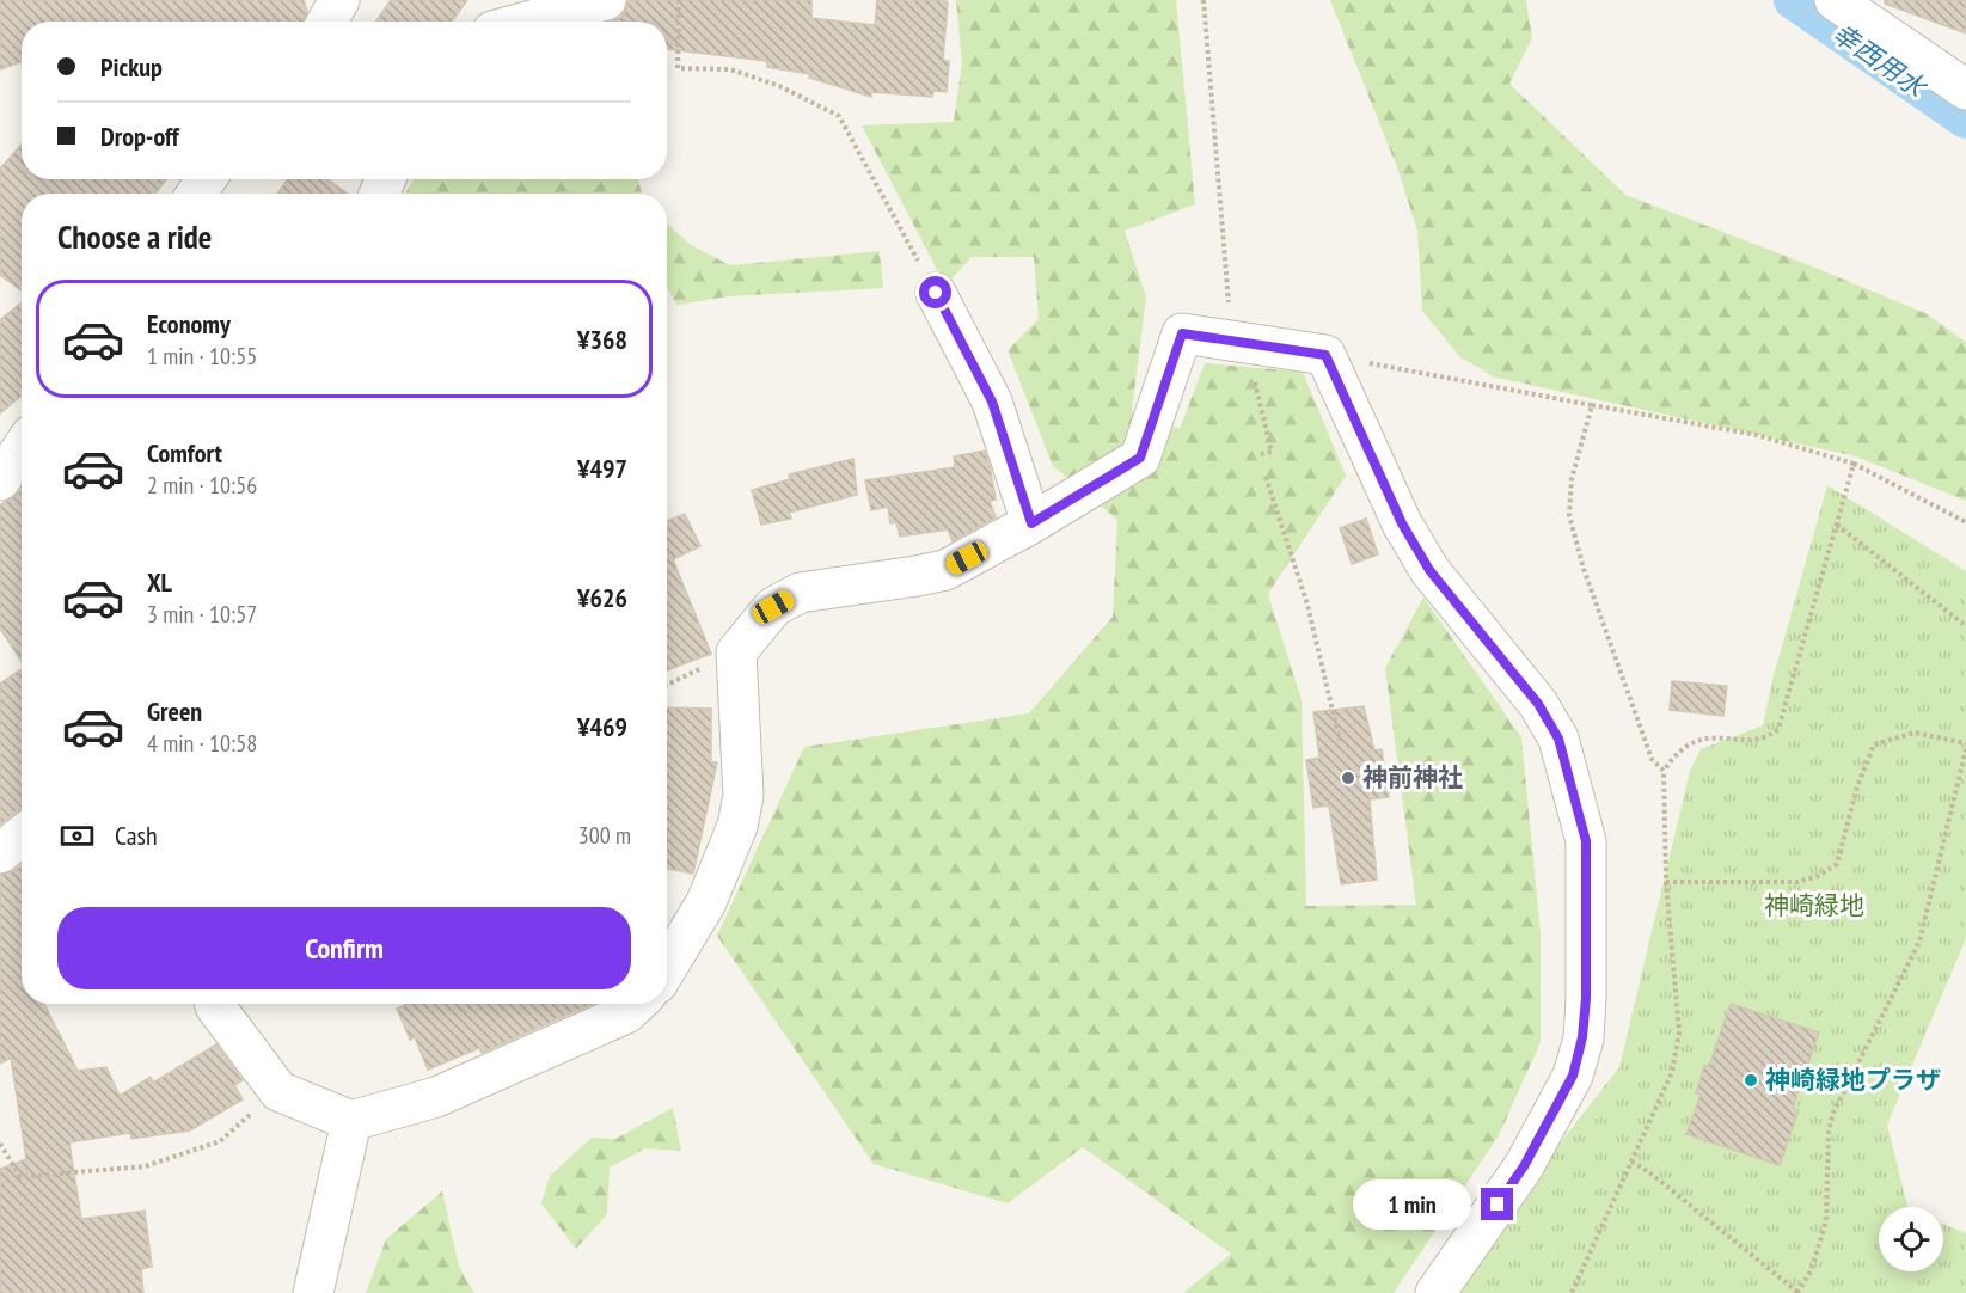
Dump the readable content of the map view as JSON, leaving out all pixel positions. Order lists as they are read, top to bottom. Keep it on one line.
{"water":["幸西用水"],"parks":["神崎緑地"],"places":["神前神社","神崎緑地プラザ"],"page":{"banner":["Pickup","Drop-off"],"heading":"Choose a ride","list":[{"name":"Economy","note":"1 min · 10:55","value":"¥368"},{"name":"Comfort","note":"2 min · 10:56","value":"¥497"},{"name":"XL","note":"3 min · 10:57","value":"¥626"},{"name":"Green","note":"4 min · 10:58","value":"¥469"}],"pay":["Cash","300 m"],"buttons":"Confirm","bubble":"1 min"}}
